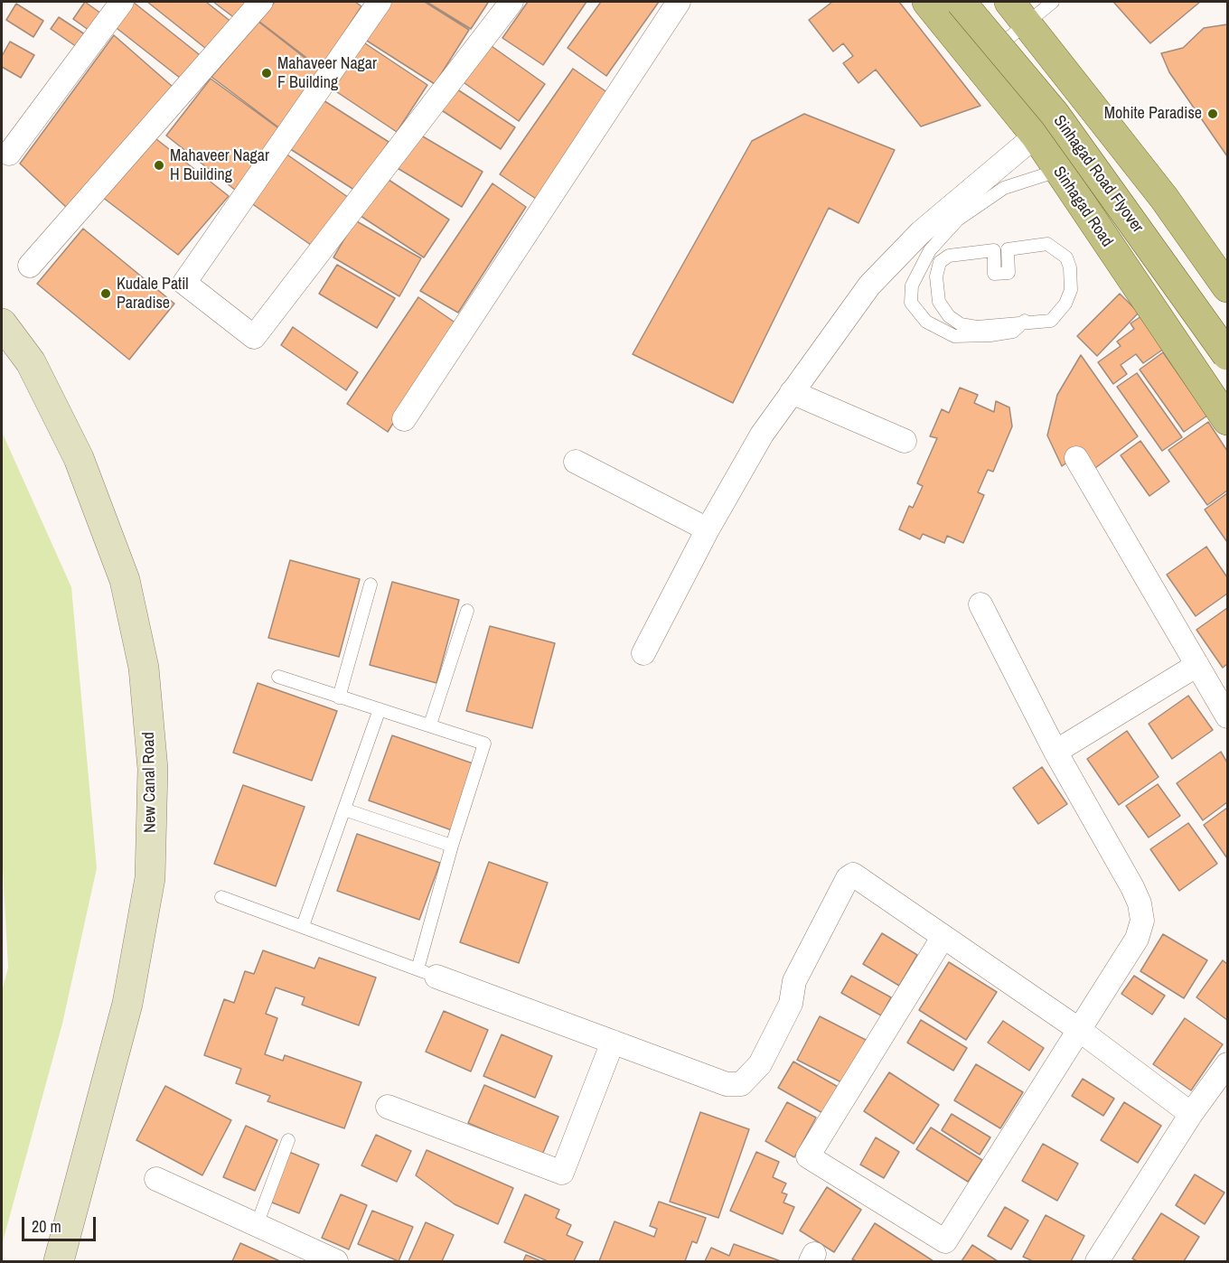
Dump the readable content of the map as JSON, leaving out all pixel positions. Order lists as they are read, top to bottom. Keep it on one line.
{"streets":{"main road":["Sinhagad Road Flyover","Sinhagad Road"],"street":["New Canal Road"]},"places":["Mahaveer Nagar F Building","Mohite Paradise","Mahaveer Nagar H Building","Kudale Patil Paradise"],"scale_bar":"20 m"}
